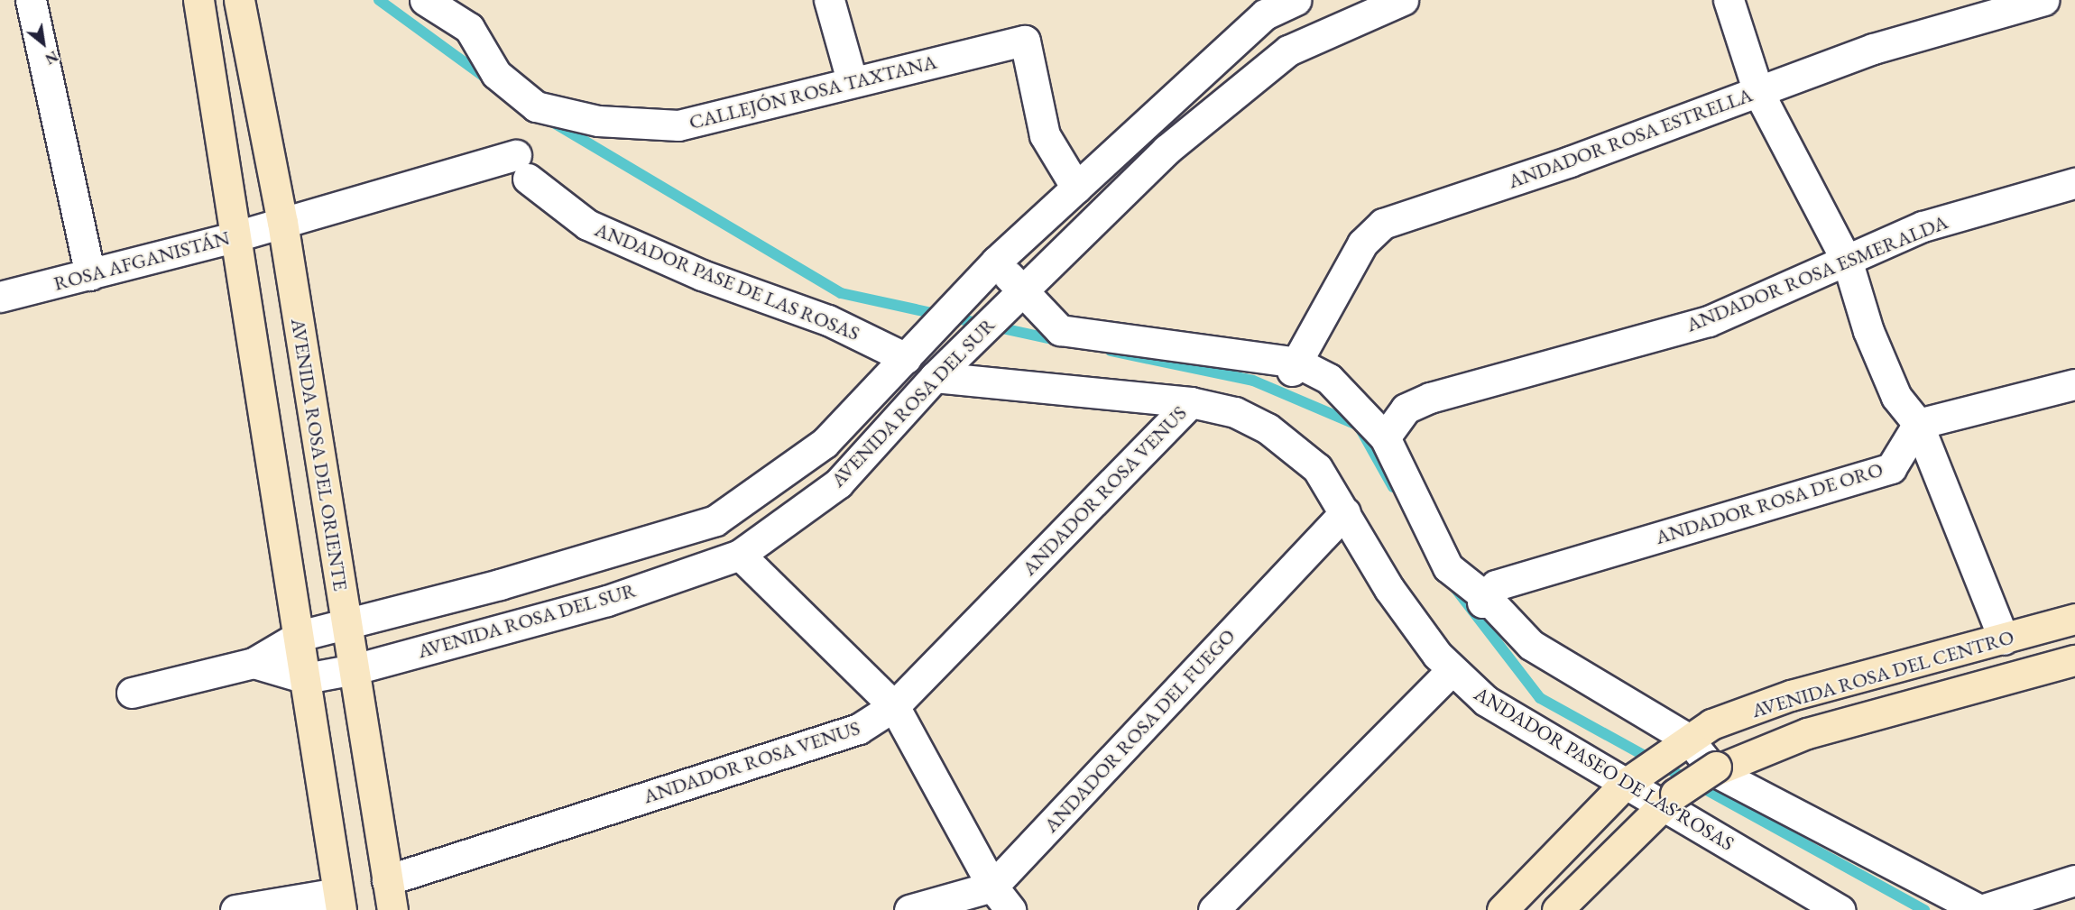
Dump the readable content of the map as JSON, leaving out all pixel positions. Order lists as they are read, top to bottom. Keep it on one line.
{"streets":{"street":["CALLEJÓN ROSA TAXTANA","ANDADOR ROSA ESTRELLA","ROSA AFGANISTÁN","ANDADOR ROSA ESMERALDA","ANDADOR PASE DE LAS ROSAS","AVENIDA ROSA DEL SUR","AVENIDA ROSA DEL ORIENTE","ANDADOR ROSA VENUS","ANDADOR ROSA DE ORO","AVENIDA ROSA DEL CENTRO","ANDADOR ROSA DEL FUEGO","ANDADOR PASEO DE LAS ROSAS"]},"crossings":[["CALLEJÓN ROSA TAXTANA","AVENIDA ROSA DEL SUR"],["ROSA AFGANISTÁN","ANDADOR PASE DE LAS ROSAS"],["ROSA AFGANISTÁN","AVENIDA ROSA DEL ORIENTE"],["ANDADOR PASE DE LAS ROSAS","AVENIDA ROSA DEL SUR"],["AVENIDA ROSA DEL SUR","AVENIDA ROSA DEL ORIENTE"],["AVENIDA ROSA DEL SUR","ANDADOR PASEO DE LAS ROSAS"],["AVENIDA ROSA DEL ORIENTE","ANDADOR ROSA VENUS"],["ANDADOR ROSA VENUS","ANDADOR PASEO DE LAS ROSAS"],["AVENIDA ROSA DEL CENTRO","ANDADOR PASEO DE LAS ROSAS"],["ANDADOR ROSA DEL FUEGO","ANDADOR PASEO DE LAS ROSAS"]],"north":"bottom right"}
